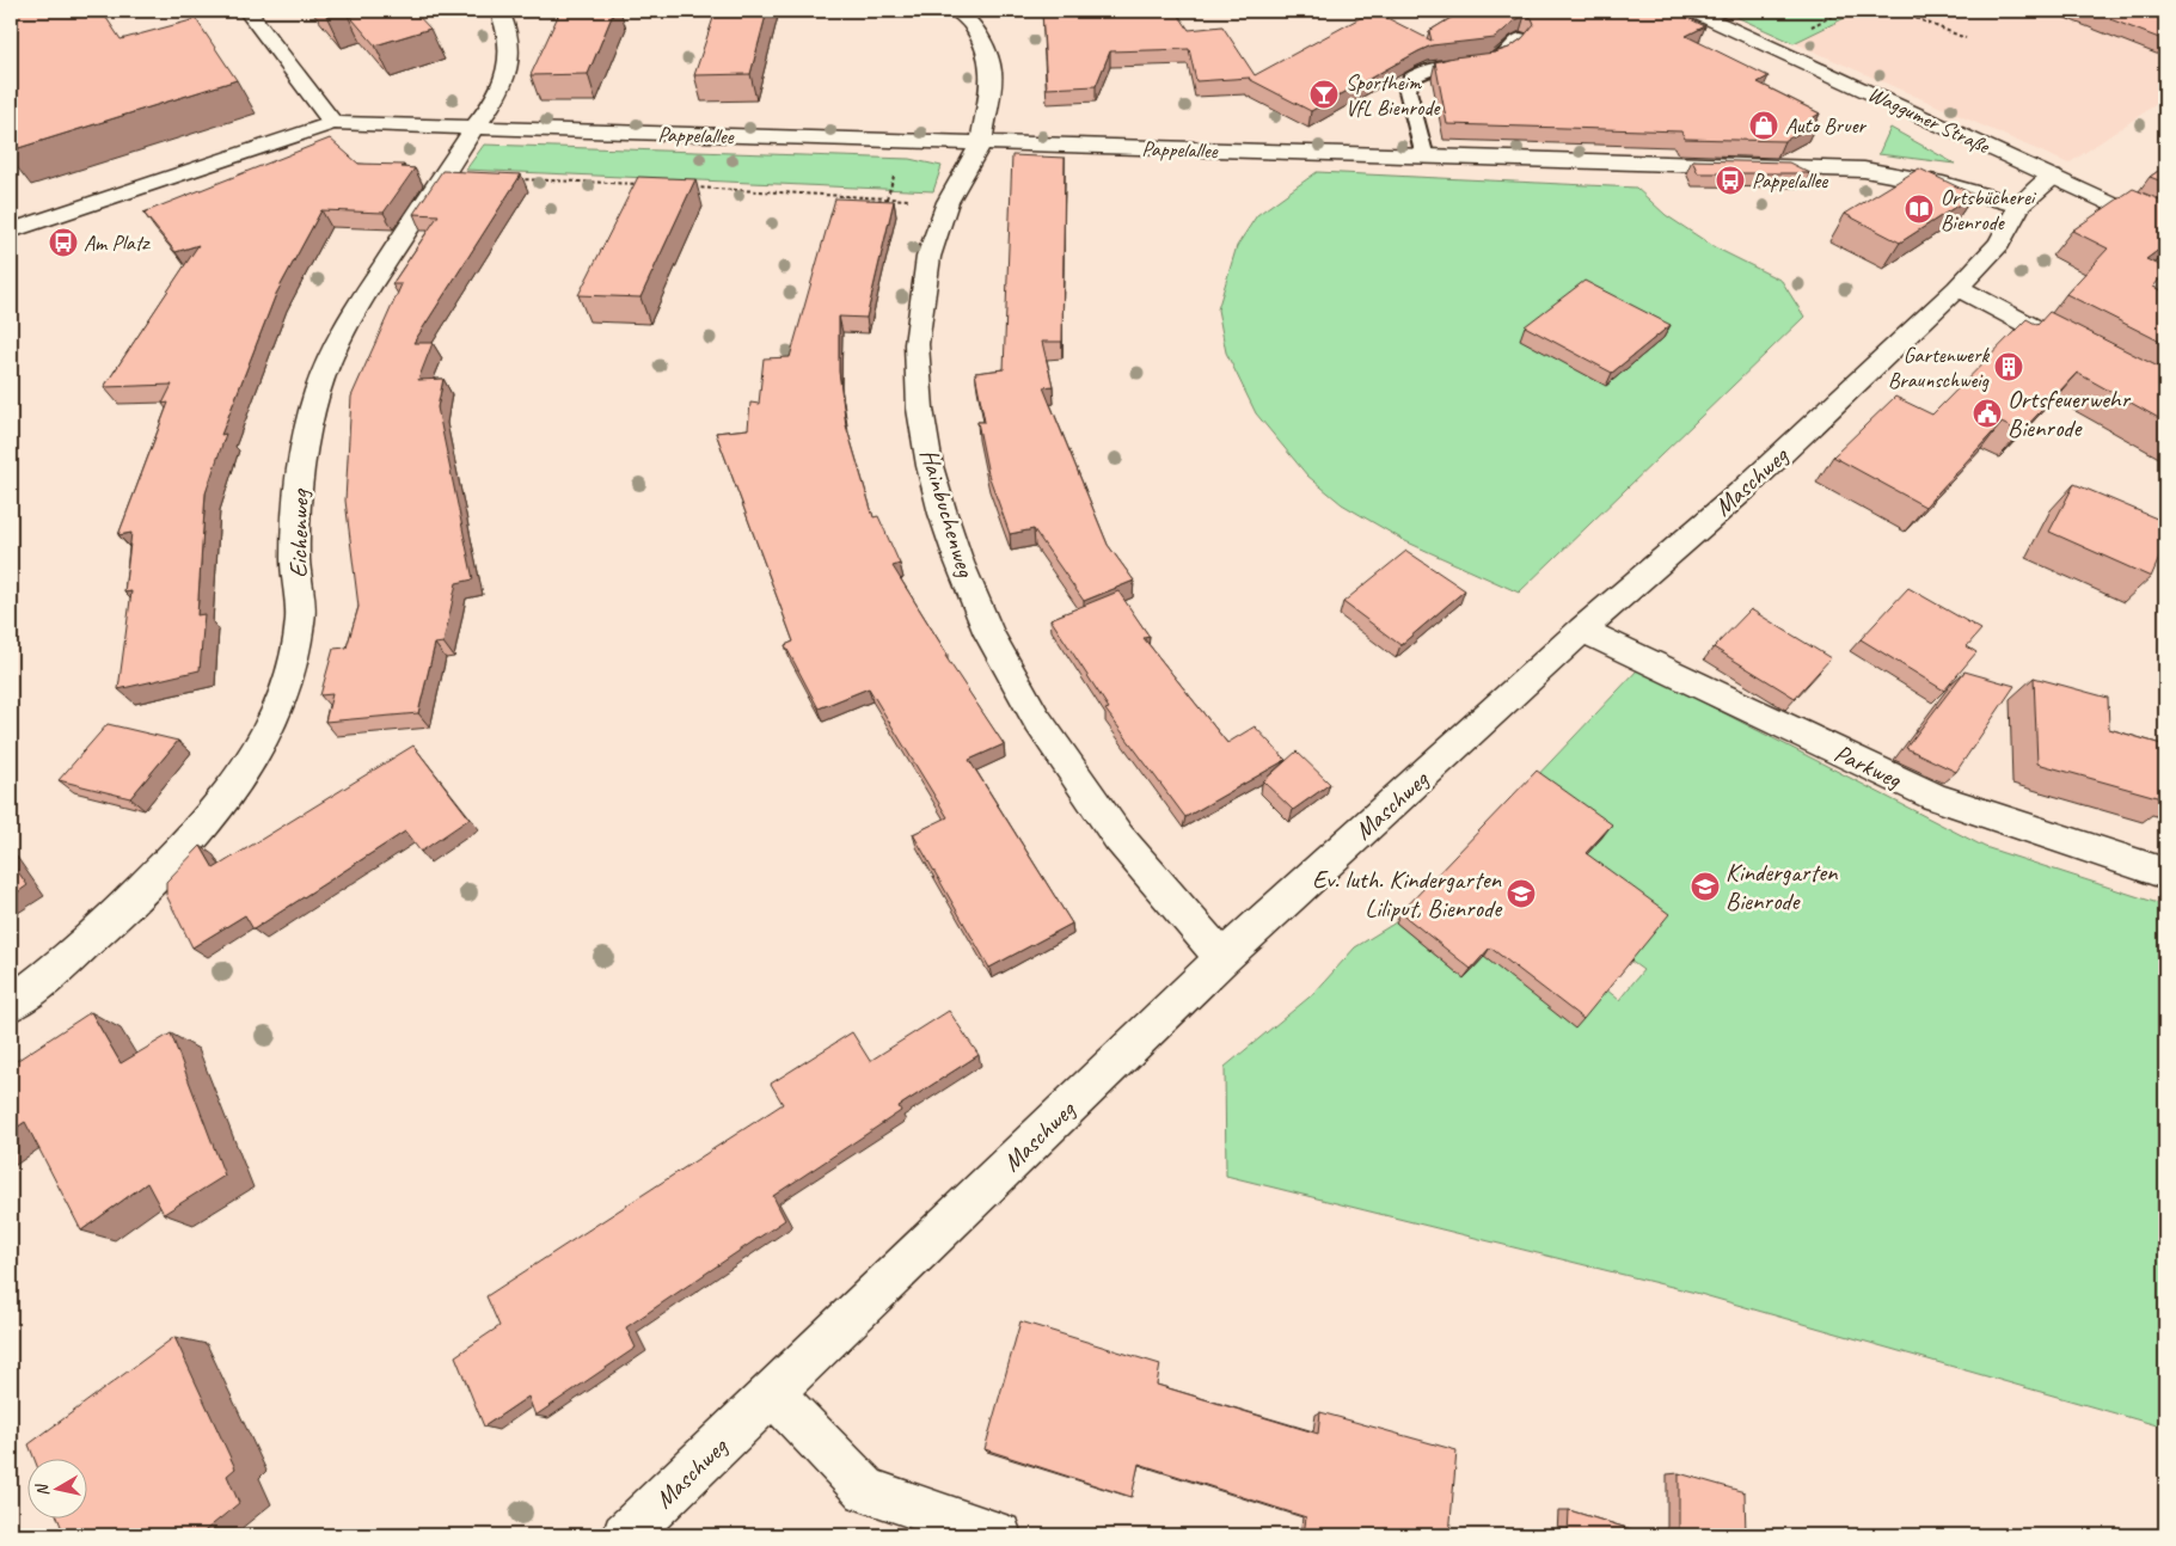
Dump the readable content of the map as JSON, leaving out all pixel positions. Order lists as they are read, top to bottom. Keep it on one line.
{"streets":{"street":["Waggumer Straße","Pappelallee","Maschweg","Hainbuchenweg","Eichenweg","Parkweg"]},"crossings":[["Waggumer Straße","Maschweg"],["Pappelallee","Maschweg"],["Pappelallee","Hainbuchenweg"],["Pappelallee","Eichenweg"],["Maschweg","Hainbuchenweg"],["Maschweg","Parkweg"]],"places":{"bar":["Sportheim VfL Bienrode"],"shop":["Auto Bruer"],"bus stop":["Pappelallee","Am Platz"],"library":["Ortsbücherei Bienrode"],"building":["Gartenwerk Braunschweig"],"public building":["Ortsfeuerwehr Bienrode"],"school or university":["Kindergarten Bienrode","Ev. luth. Kindergarten Liliput, Bienrode"]},"north":"left"}
